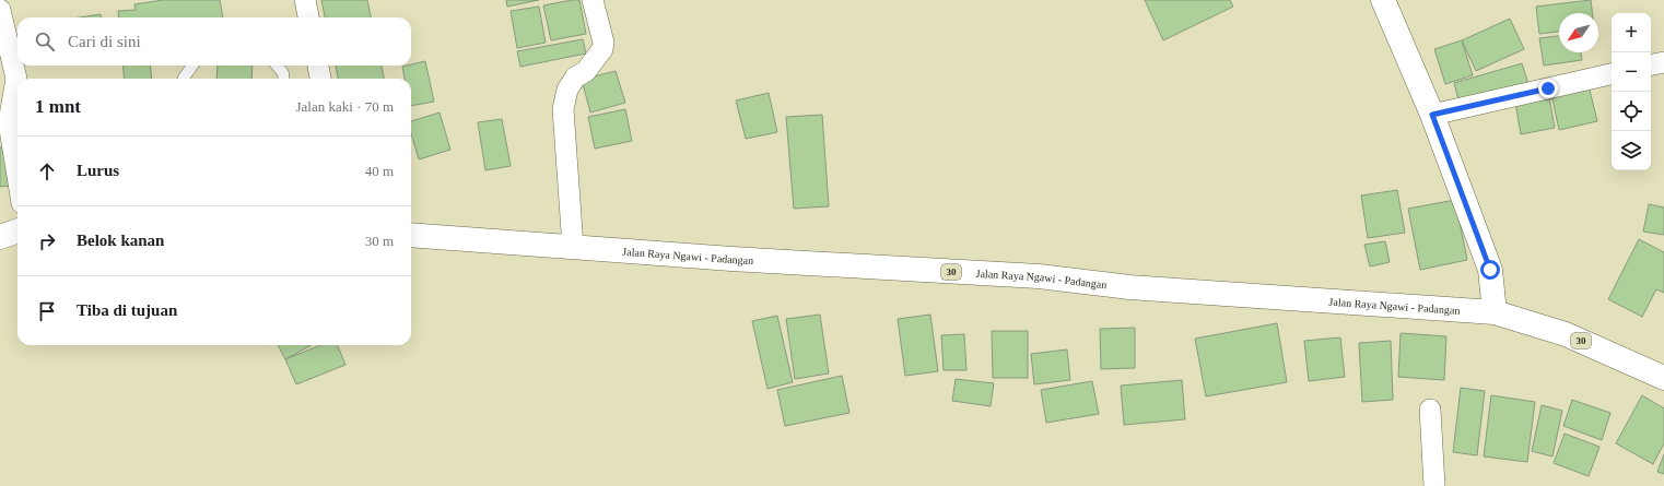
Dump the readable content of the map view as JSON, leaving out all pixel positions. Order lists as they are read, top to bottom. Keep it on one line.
{"streets":{"main road":["Jalan Raya Ngawi - Padangan","30"]},"north":"bottom left","page":{"map_buttons":["+","−"],"search":"Cari di sini","heading":["1 mnt","Jalan kaki · 70 m"],"list":[["Lurus","40 m"],["Belok kanan","30 m"],"Tiba di tujuan"]}}
